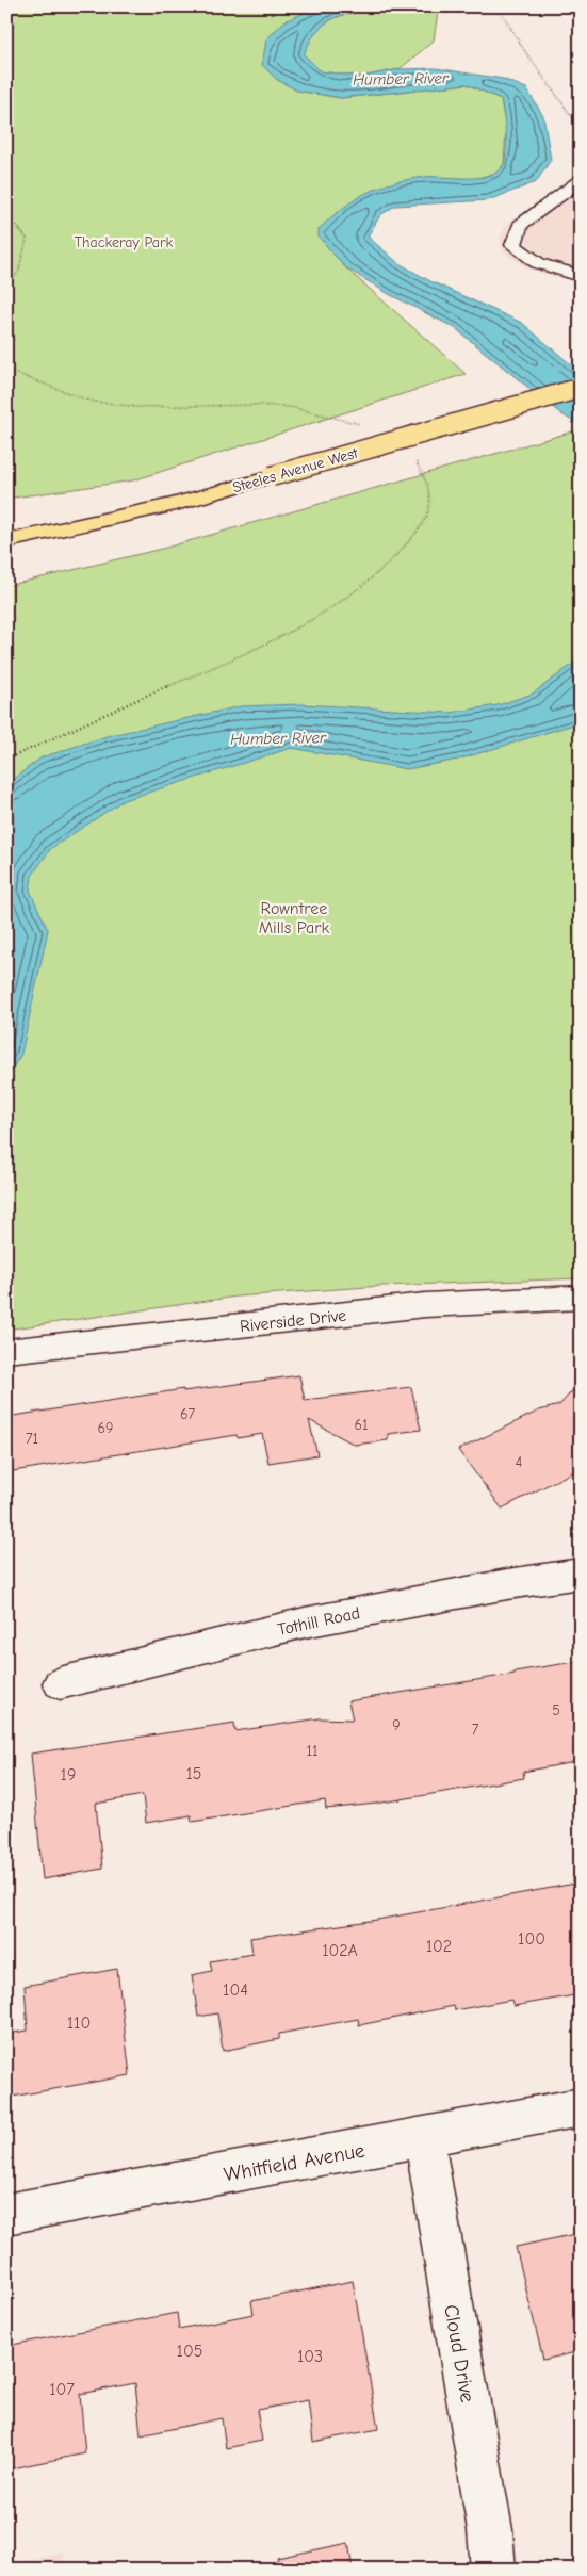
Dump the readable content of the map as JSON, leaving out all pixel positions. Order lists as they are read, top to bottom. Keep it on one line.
{"streets":{"main road":["Steeles Avenue West"],"street":["Riverside Drive","Tothill Road","Whitfield Avenue","Cloud Drive"]},"crossings":[["Whitfield Avenue","Cloud Drive"]],"water":["Humber River"],"parks":["Thackeray Park","Rowntree Mills Park"],"house_numbers":["67","61","69","71","4","5","9","7","11","15","19","100","102","102A","104","110","105","103","107"]}
